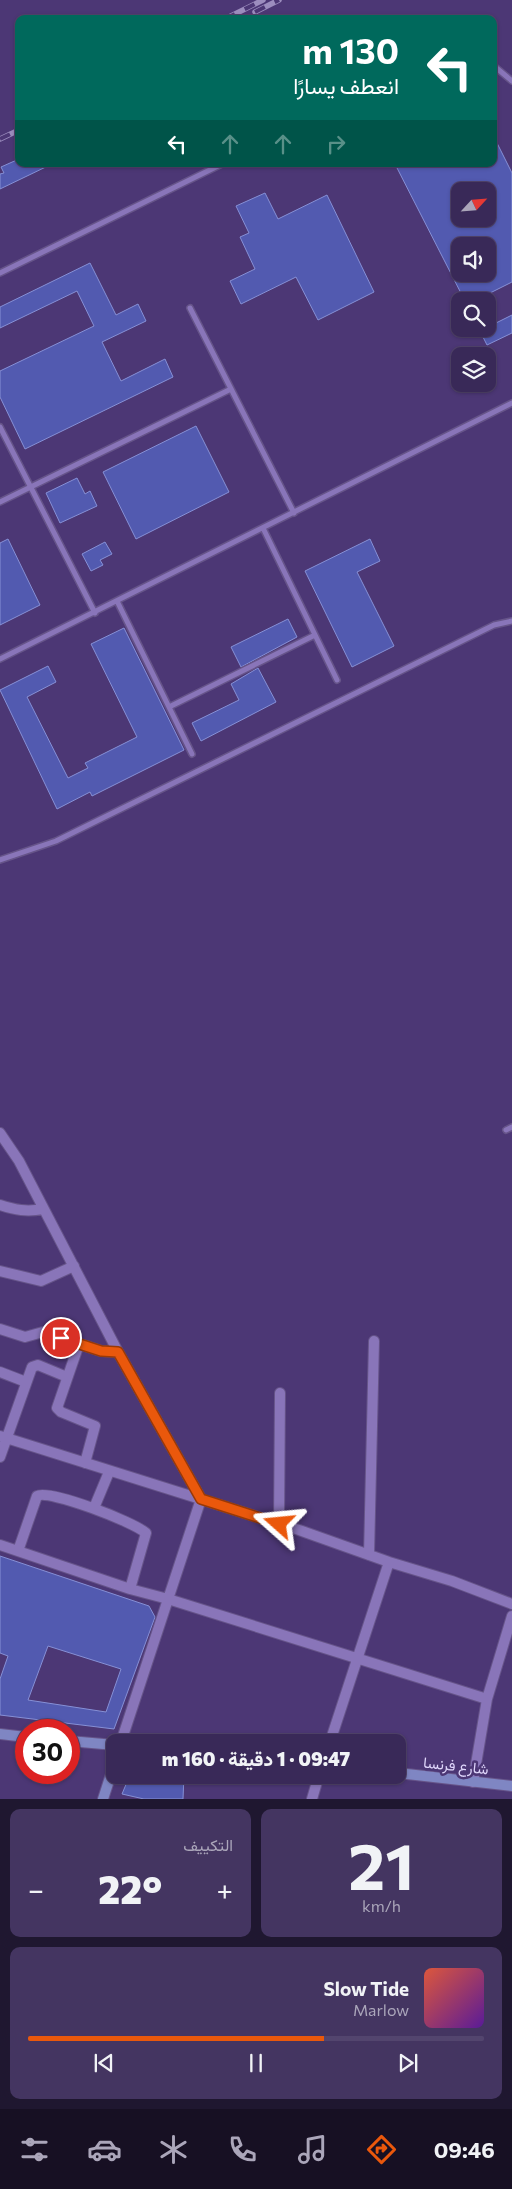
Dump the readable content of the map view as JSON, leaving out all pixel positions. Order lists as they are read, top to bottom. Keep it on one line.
{"streets":{"street":["شارع فرنسا"]},"north":"top right","page":{"turn":["130 m","انعطف يسارًا"],"limit":"30","trip":"09:47 · 1 دقيقة · 160 m","tile":[["21","km/h"],"التكييف"],"heat":["−","22°","+"],"song":["Slow Tide","Marlow"],"tabs":"09:46"}}
